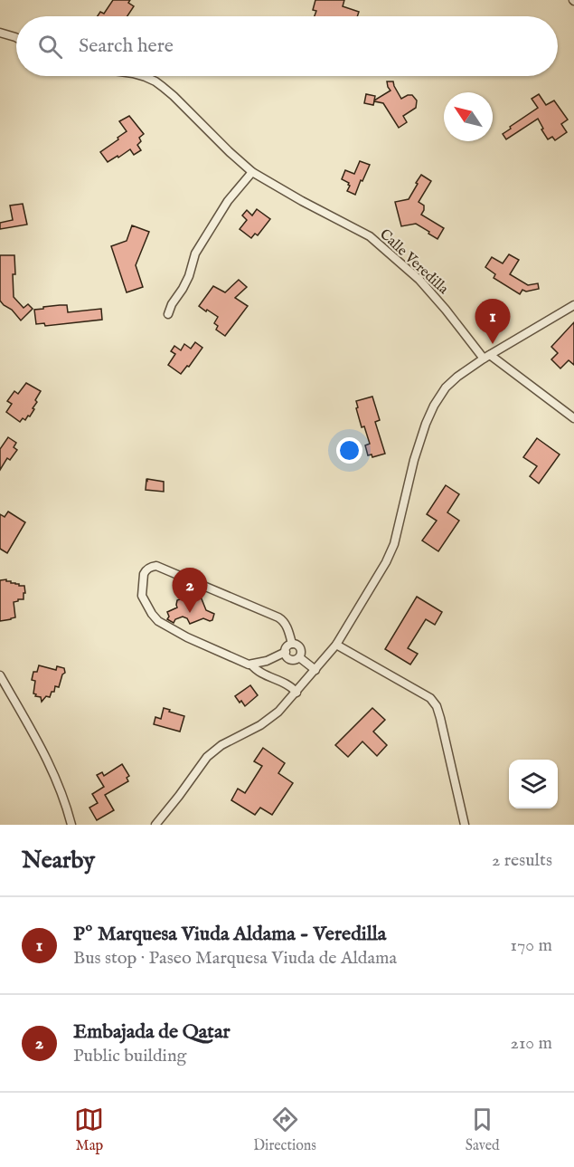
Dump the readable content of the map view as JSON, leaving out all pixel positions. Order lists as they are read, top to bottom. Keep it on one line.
{"streets":{"street":["Calle Veredilla"]},"north":"top left","page":{"search":"Search here","pins":["1","2"],"heading":["Nearby","2 results"],"list":[{"mark":"1","name":"Pº Marquesa Viuda Aldama - Veredilla","note":"Bus stop · Paseo Marquesa Viuda de Aldama","value":"170 m"},{"mark":"2","name":"Embajada de Qatar","note":"Public building","value":"210 m"}],"nav":["Map","Directions","Saved"]}}
